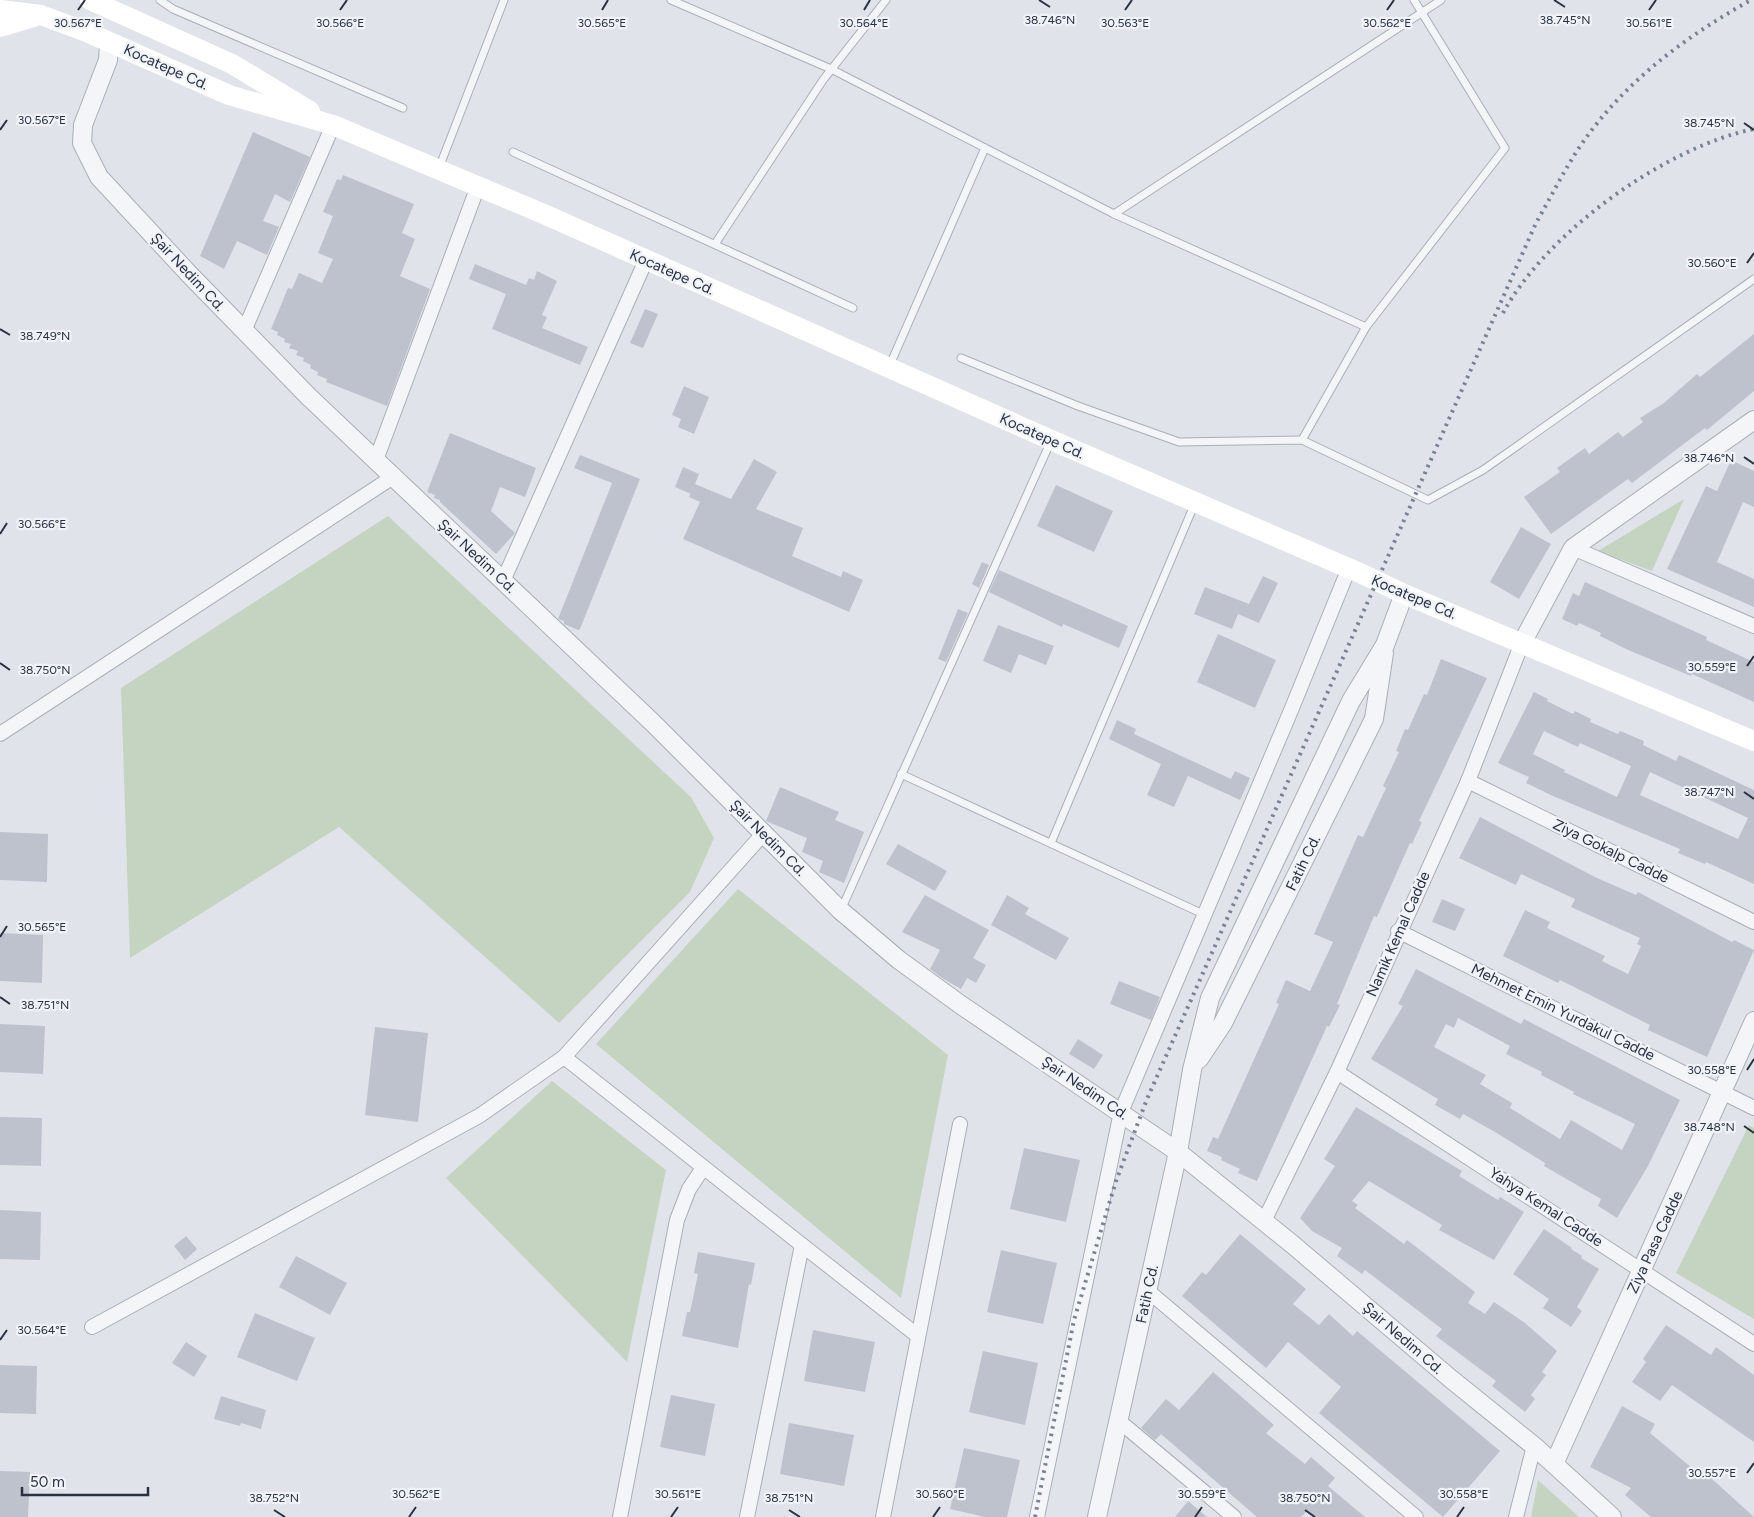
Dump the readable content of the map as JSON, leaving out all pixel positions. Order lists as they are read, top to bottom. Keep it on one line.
{"streets":{"main road":["Kocatepe Cd."],"street":["Şair Nedim Cd.","Ziya Gokalp Cadde","Fatih Cd.","Namik Kemal Cadde","Mehmet Emin Yurdakul Cadde","Yahya Kemal Cadde","Ziya Pasa Cadde"]},"crossings":[["Kocatepe Cd.","Şair Nedim Cd."],["Kocatepe Cd.","Fatih Cd."],["Kocatepe Cd.","Namik Kemal Cadde"],["Şair Nedim Cd.","Fatih Cd."],["Şair Nedim Cd.","Namik Kemal Cadde"],["Şair Nedim Cd.","Ziya Pasa Cadde"],["Ziya Gokalp Cadde","Namik Kemal Cadde"],["Namik Kemal Cadde","Mehmet Emin Yurdakul Cadde"],["Namik Kemal Cadde","Yahya Kemal Cadde"],["Mehmet Emin Yurdakul Cadde","Ziya Pasa Cadde"],["Yahya Kemal Cadde","Ziya Pasa Cadde"]],"scale_bar":"50 m","coordinates":["38.745°N","38.746°N","30.567°E","30.566°E","30.565°E","30.564°E","30.563°E","30.562°E","30.561°E","30.560°E","38.749°N","30.559°E","38.750°N","38.747°N","38.751°N","30.558°E","38.748°N","30.557°E","38.752°N"]}
